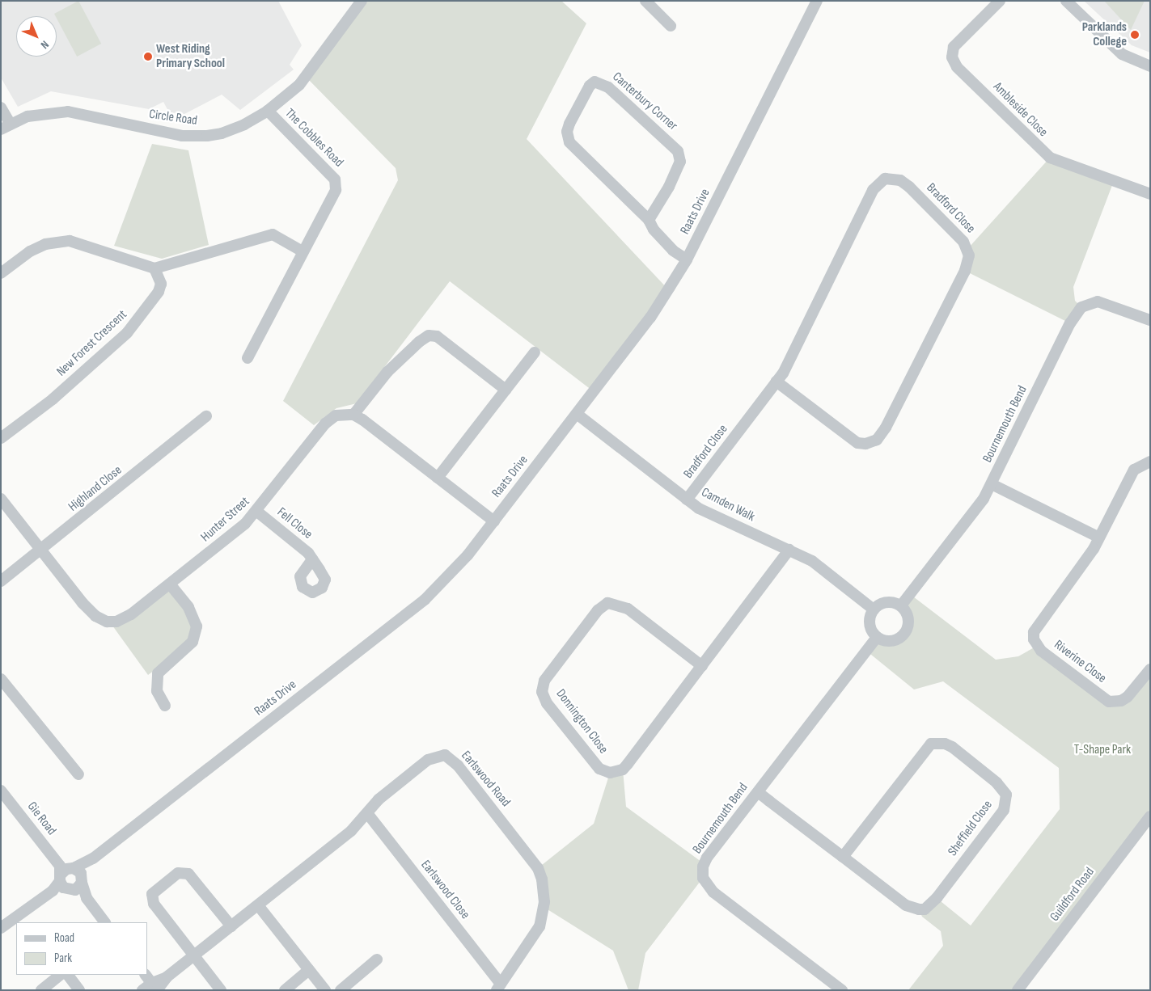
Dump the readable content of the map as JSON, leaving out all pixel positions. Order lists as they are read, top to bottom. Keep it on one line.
{"streets":{"street":["Canterbury Corner","Ambleside Close","Circle Road","The Cobbles Road","Bradford Close","Raats Drive","New Forest Crescent","Bournemouth Bend","Highland Close","Camden Walk","Hunter Street","Fell Close","Riverine Close","Donnington Close","Earlswood Road","Gie Road","Sheffield Close","Earlswood Close","Guildford Road"]},"crossings":[["Canterbury Corner","Raats Drive"],["Circle Road","The Cobbles Road"],["Bradford Close","Camden Walk"],["Raats Drive","Camden Walk"],["Raats Drive","Gie Road"],["Bournemouth Bend","Camden Walk"],["Bournemouth Bend","Sheffield Close"],["Highland Close","Hunter Street"],["Camden Walk","Donnington Close"],["Hunter Street","Fell Close"],["Earlswood Road","Earlswood Close"]],"parks":["T-Shape Park"],"places":["Parklands College","West Riding Primary School"],"legend":["Road","Park"],"north":"bottom right"}
